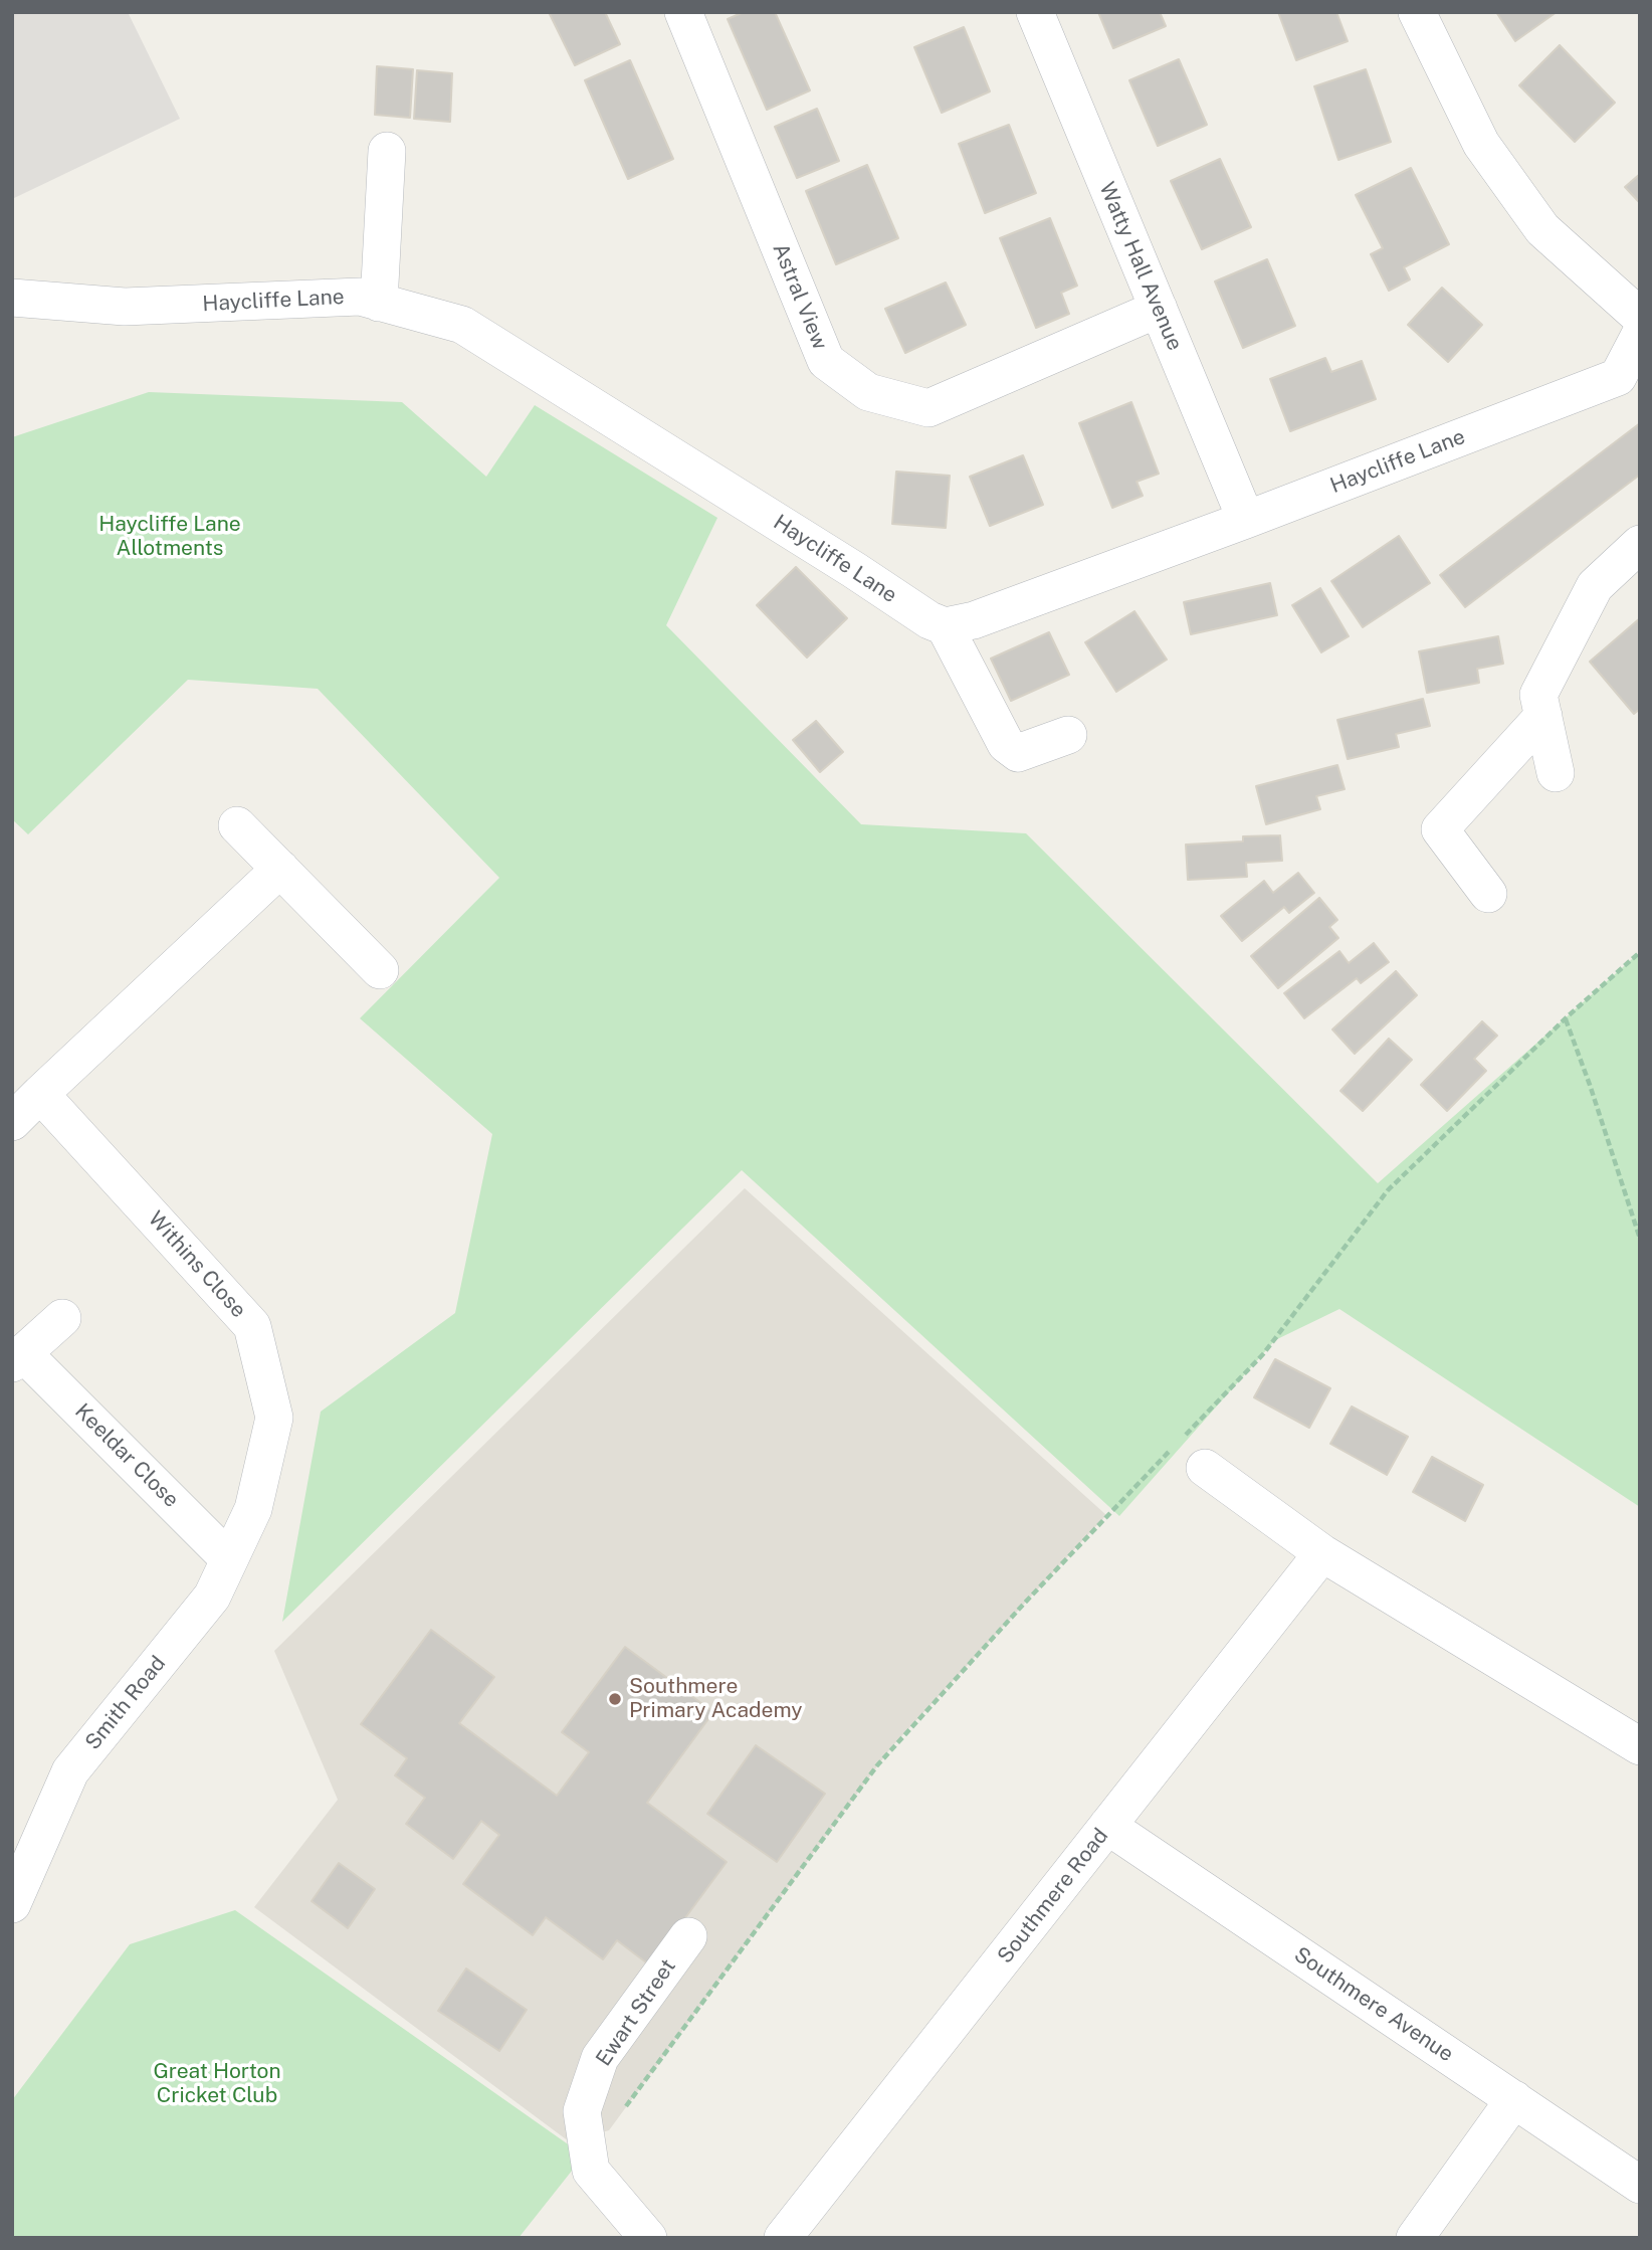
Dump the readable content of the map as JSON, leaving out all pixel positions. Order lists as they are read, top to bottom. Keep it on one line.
{"streets":{"street":["Watty Hall Avenue","Astral View","Haycliffe Lane","Withins Close","Keeldar Close","Smith Road","Southmere Road","Southmere Avenue","Ewart Street"]},"crossings":[["Watty Hall Avenue","Astral View"],["Watty Hall Avenue","Haycliffe Lane"],["Withins Close","Smith Road"],["Keeldar Close","Smith Road"],["Southmere Road","Southmere Avenue"]],"parks":["Haycliffe Lane Allotments","Great Horton Cricket Club"],"places":["Southmere Primary Academy"]}
